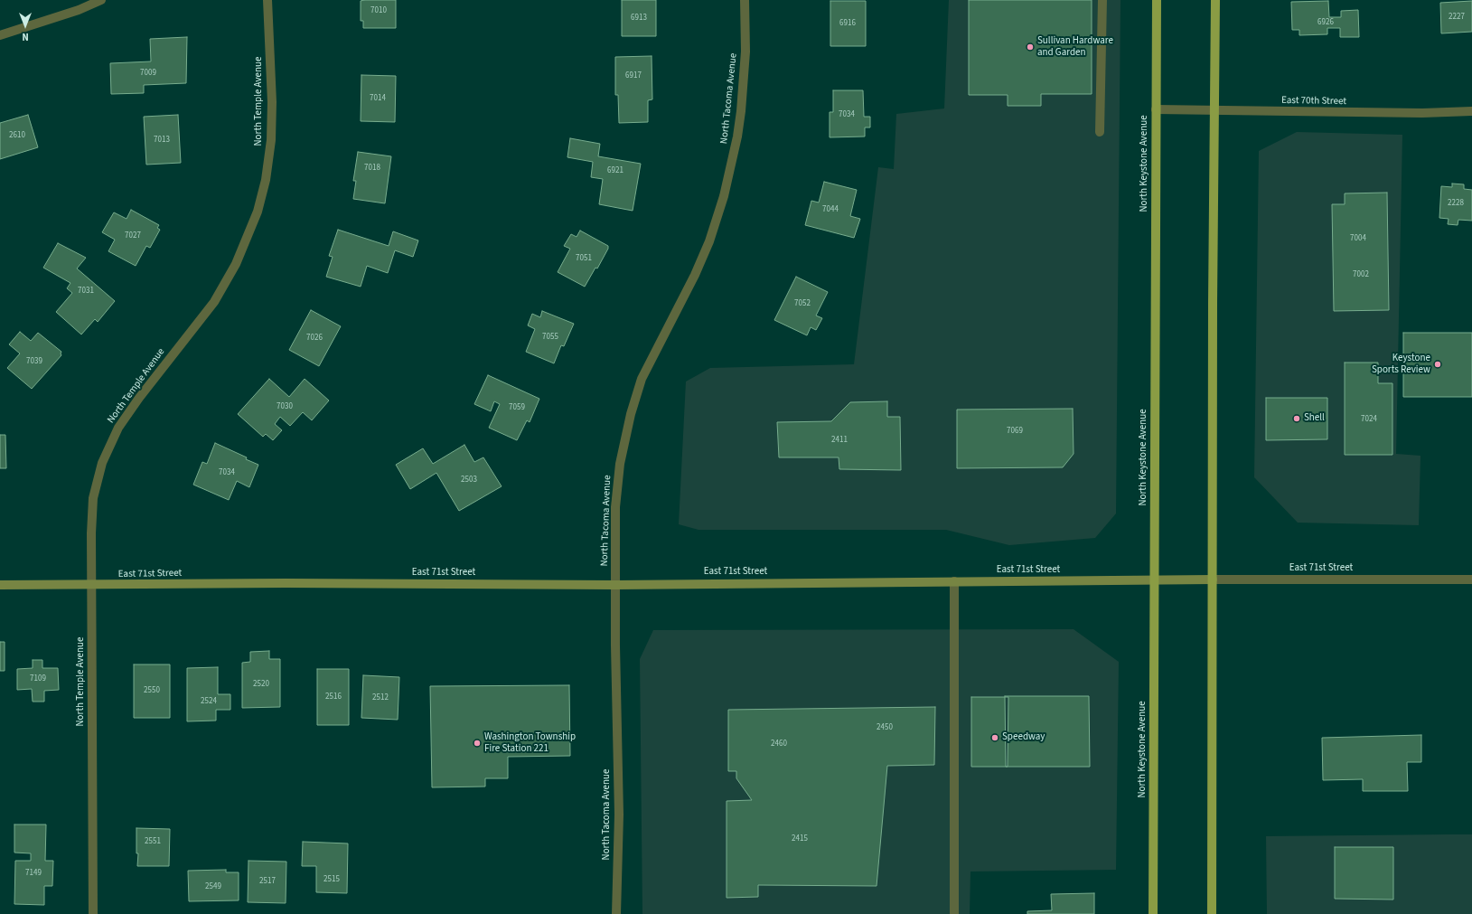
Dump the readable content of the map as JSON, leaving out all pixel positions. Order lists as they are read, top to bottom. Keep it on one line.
{"streets":{"main road":["North Keystone Avenue","East 71st Street"],"street":["North Tacoma Avenue","North Temple Avenue","East 70th Street"]},"crossings":[["North Tacoma Avenue","East 71st Street"],["North Temple Avenue","East 71st Street"],["East 70th Street","North Keystone Avenue"],["North Keystone Avenue","East 71st Street"]],"places":["Sullivan Hardware and Garden","Keystone Sports Review","Shell","Speedway","Washington Township Fire Station 221"],"house_numbers":["7010","2227","6913","6926","6916","7009","6917","7014","7034","2610","7013","7018","6921","2228","7044","7027","7004","7051","7002","7031","7052","7055","7026","7039","7030","7059","7024","7069","2411","7034","2503","7109","2520","2550","2516","2512","2524","2450","2460","2415","2551","7149","2515","2517","2549"],"north":"bottom"}
